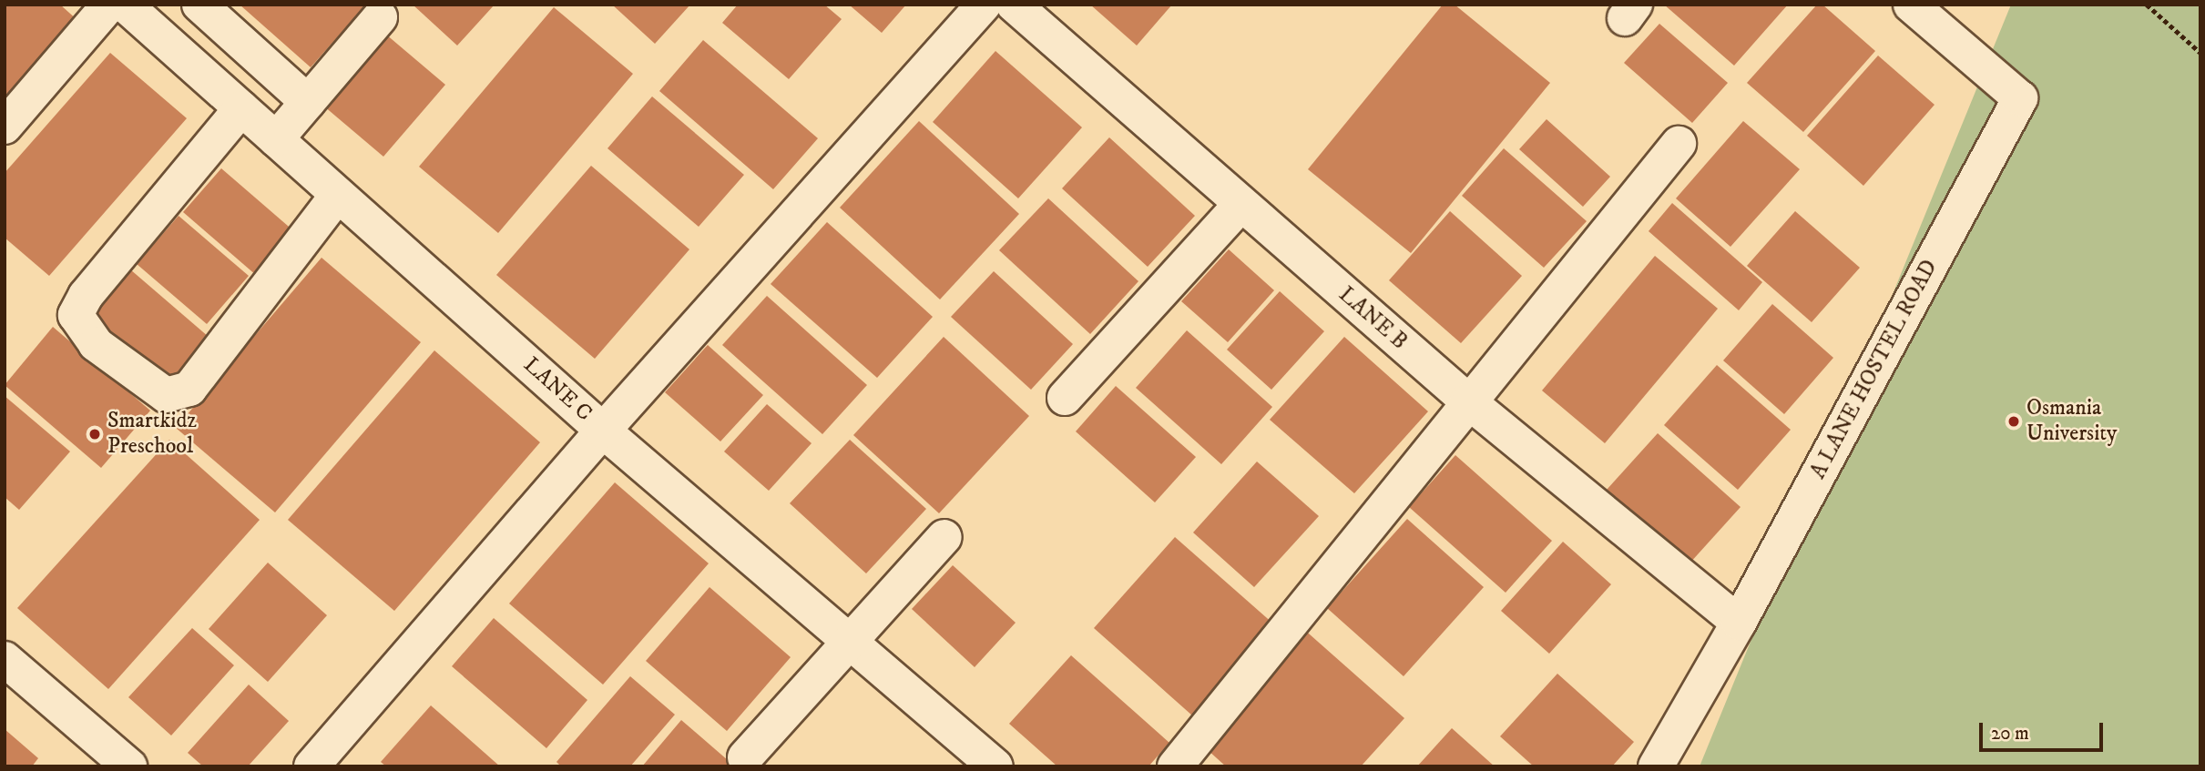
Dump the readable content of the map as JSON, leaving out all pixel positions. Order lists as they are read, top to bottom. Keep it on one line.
{"streets":{"street":["LANE B","A LANE HOSTEL ROAD","LANE C"]},"crossings":[["LANE B","A LANE HOSTEL ROAD"]],"places":["Osmania University","Smartkidz Preschool"],"scale_bar":"20 m"}
